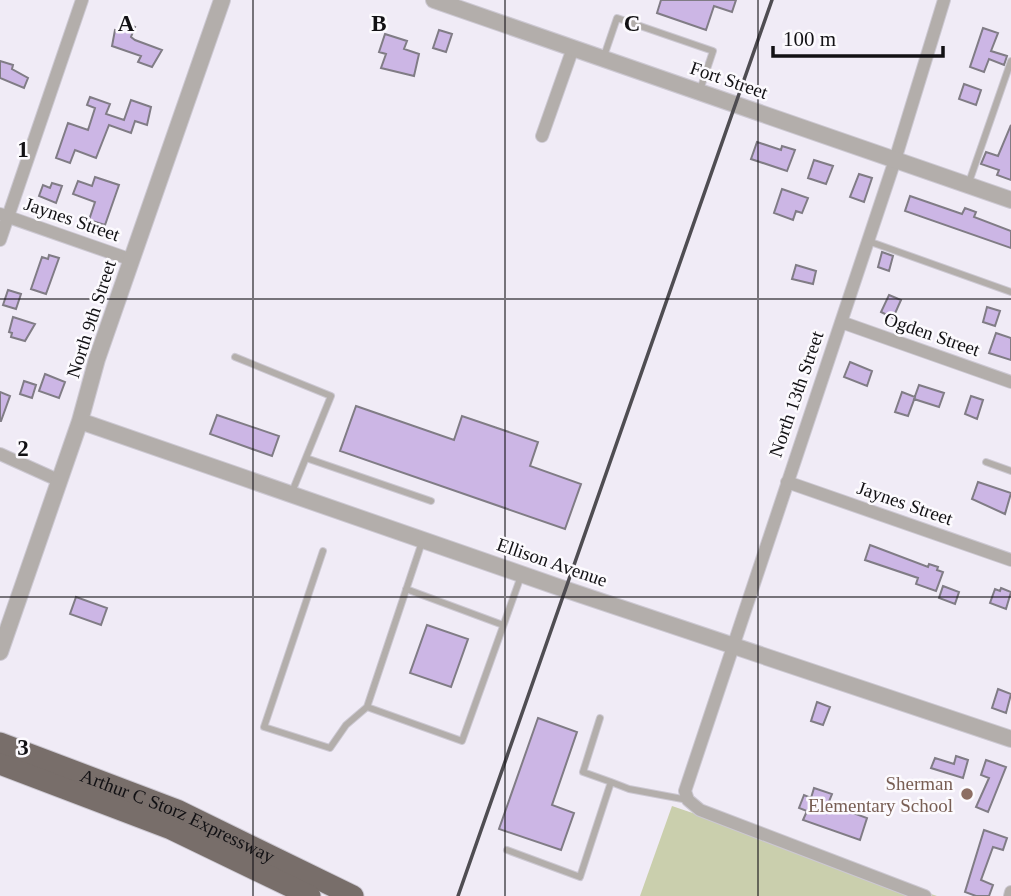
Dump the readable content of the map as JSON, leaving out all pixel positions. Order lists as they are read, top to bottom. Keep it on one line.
{"streets":{"highway":["Arthur C Storz Expressway"],"street":["Fort Street","Jaynes Street","North 9th Street","Ogden Street","North 13th Street","Ellison Avenue"]},"crossings":[["Fort Street","North 13th Street"],["Jaynes Street","North 9th Street"],["Jaynes Street","North 13th Street"],["North 9th Street","Ellison Avenue"],["Ogden Street","North 13th Street"],["North 13th Street","Ellison Avenue"]],"places":["Sherman Elementary School"],"scale_bar":"100 m","grid":{"columns":["A","B","C"],"rows":["1","2","3"]}}
